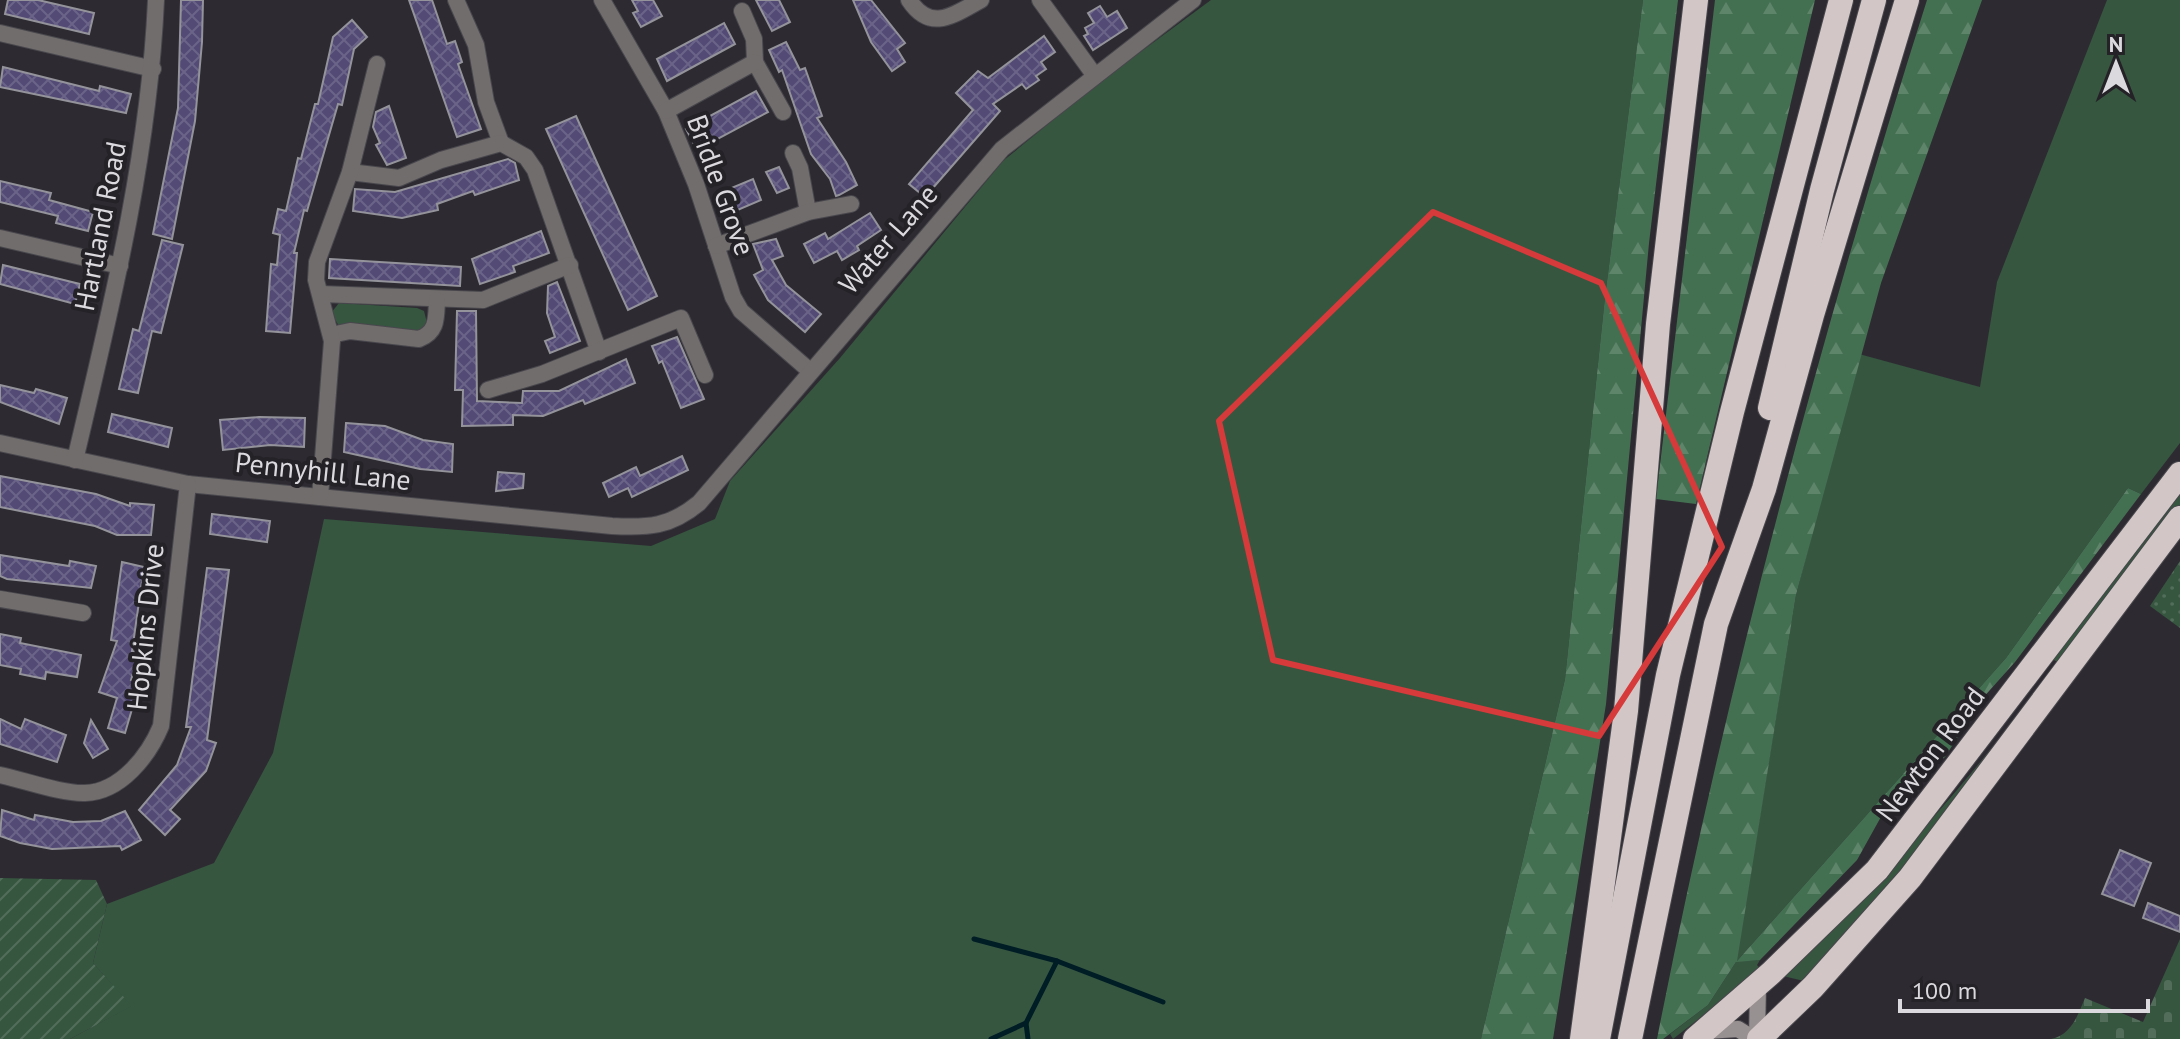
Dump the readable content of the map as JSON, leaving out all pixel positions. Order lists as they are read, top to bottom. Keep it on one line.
{"streets":{"highway":["Newton Road"],"street":["Bridle Grove","Hartland Road","Water Lane","Pennyhill Lane","Hopkins Drive"]},"crossings":[["Bridle Grove","Water Lane"],["Hartland Road","Pennyhill Lane"],["Water Lane","Pennyhill Lane"],["Pennyhill Lane","Hopkins Drive"]],"scale_bar":"100 m","north":"top"}
